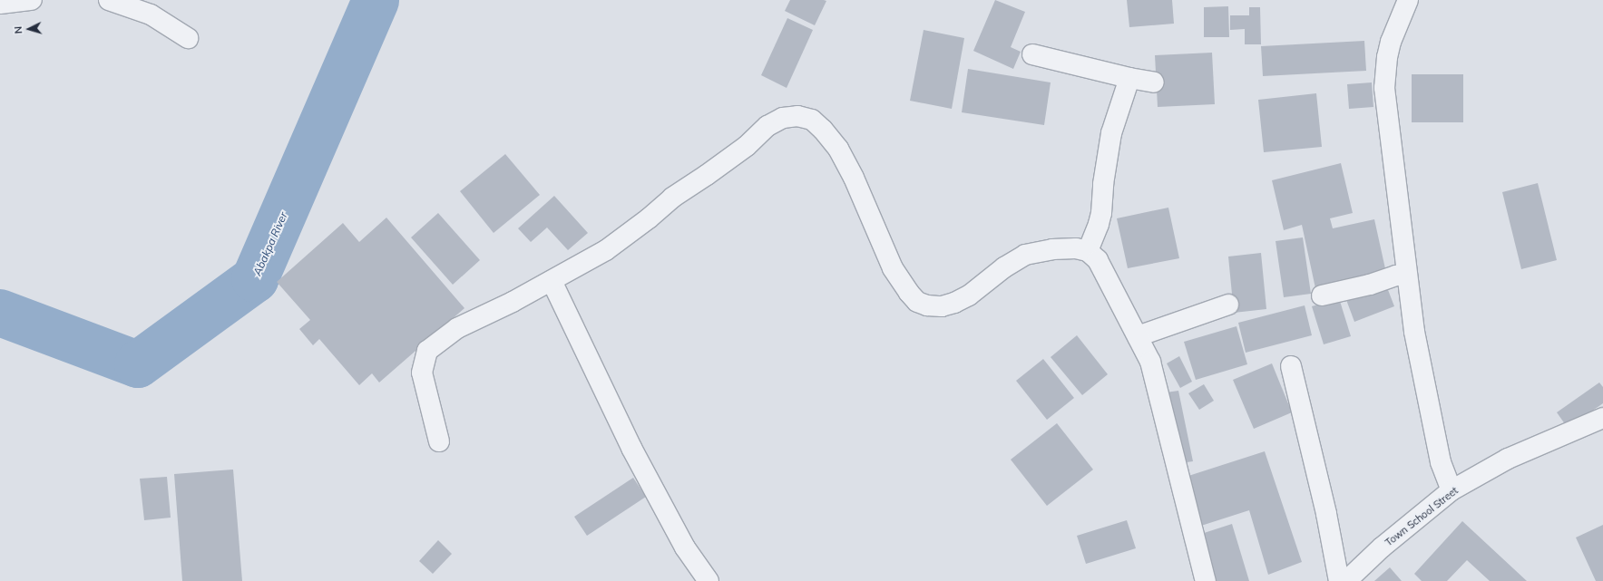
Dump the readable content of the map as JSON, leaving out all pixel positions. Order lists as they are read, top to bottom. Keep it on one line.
{"streets":{"street":["Town School Street"]},"water":["Abakpa River"],"north":"left"}
